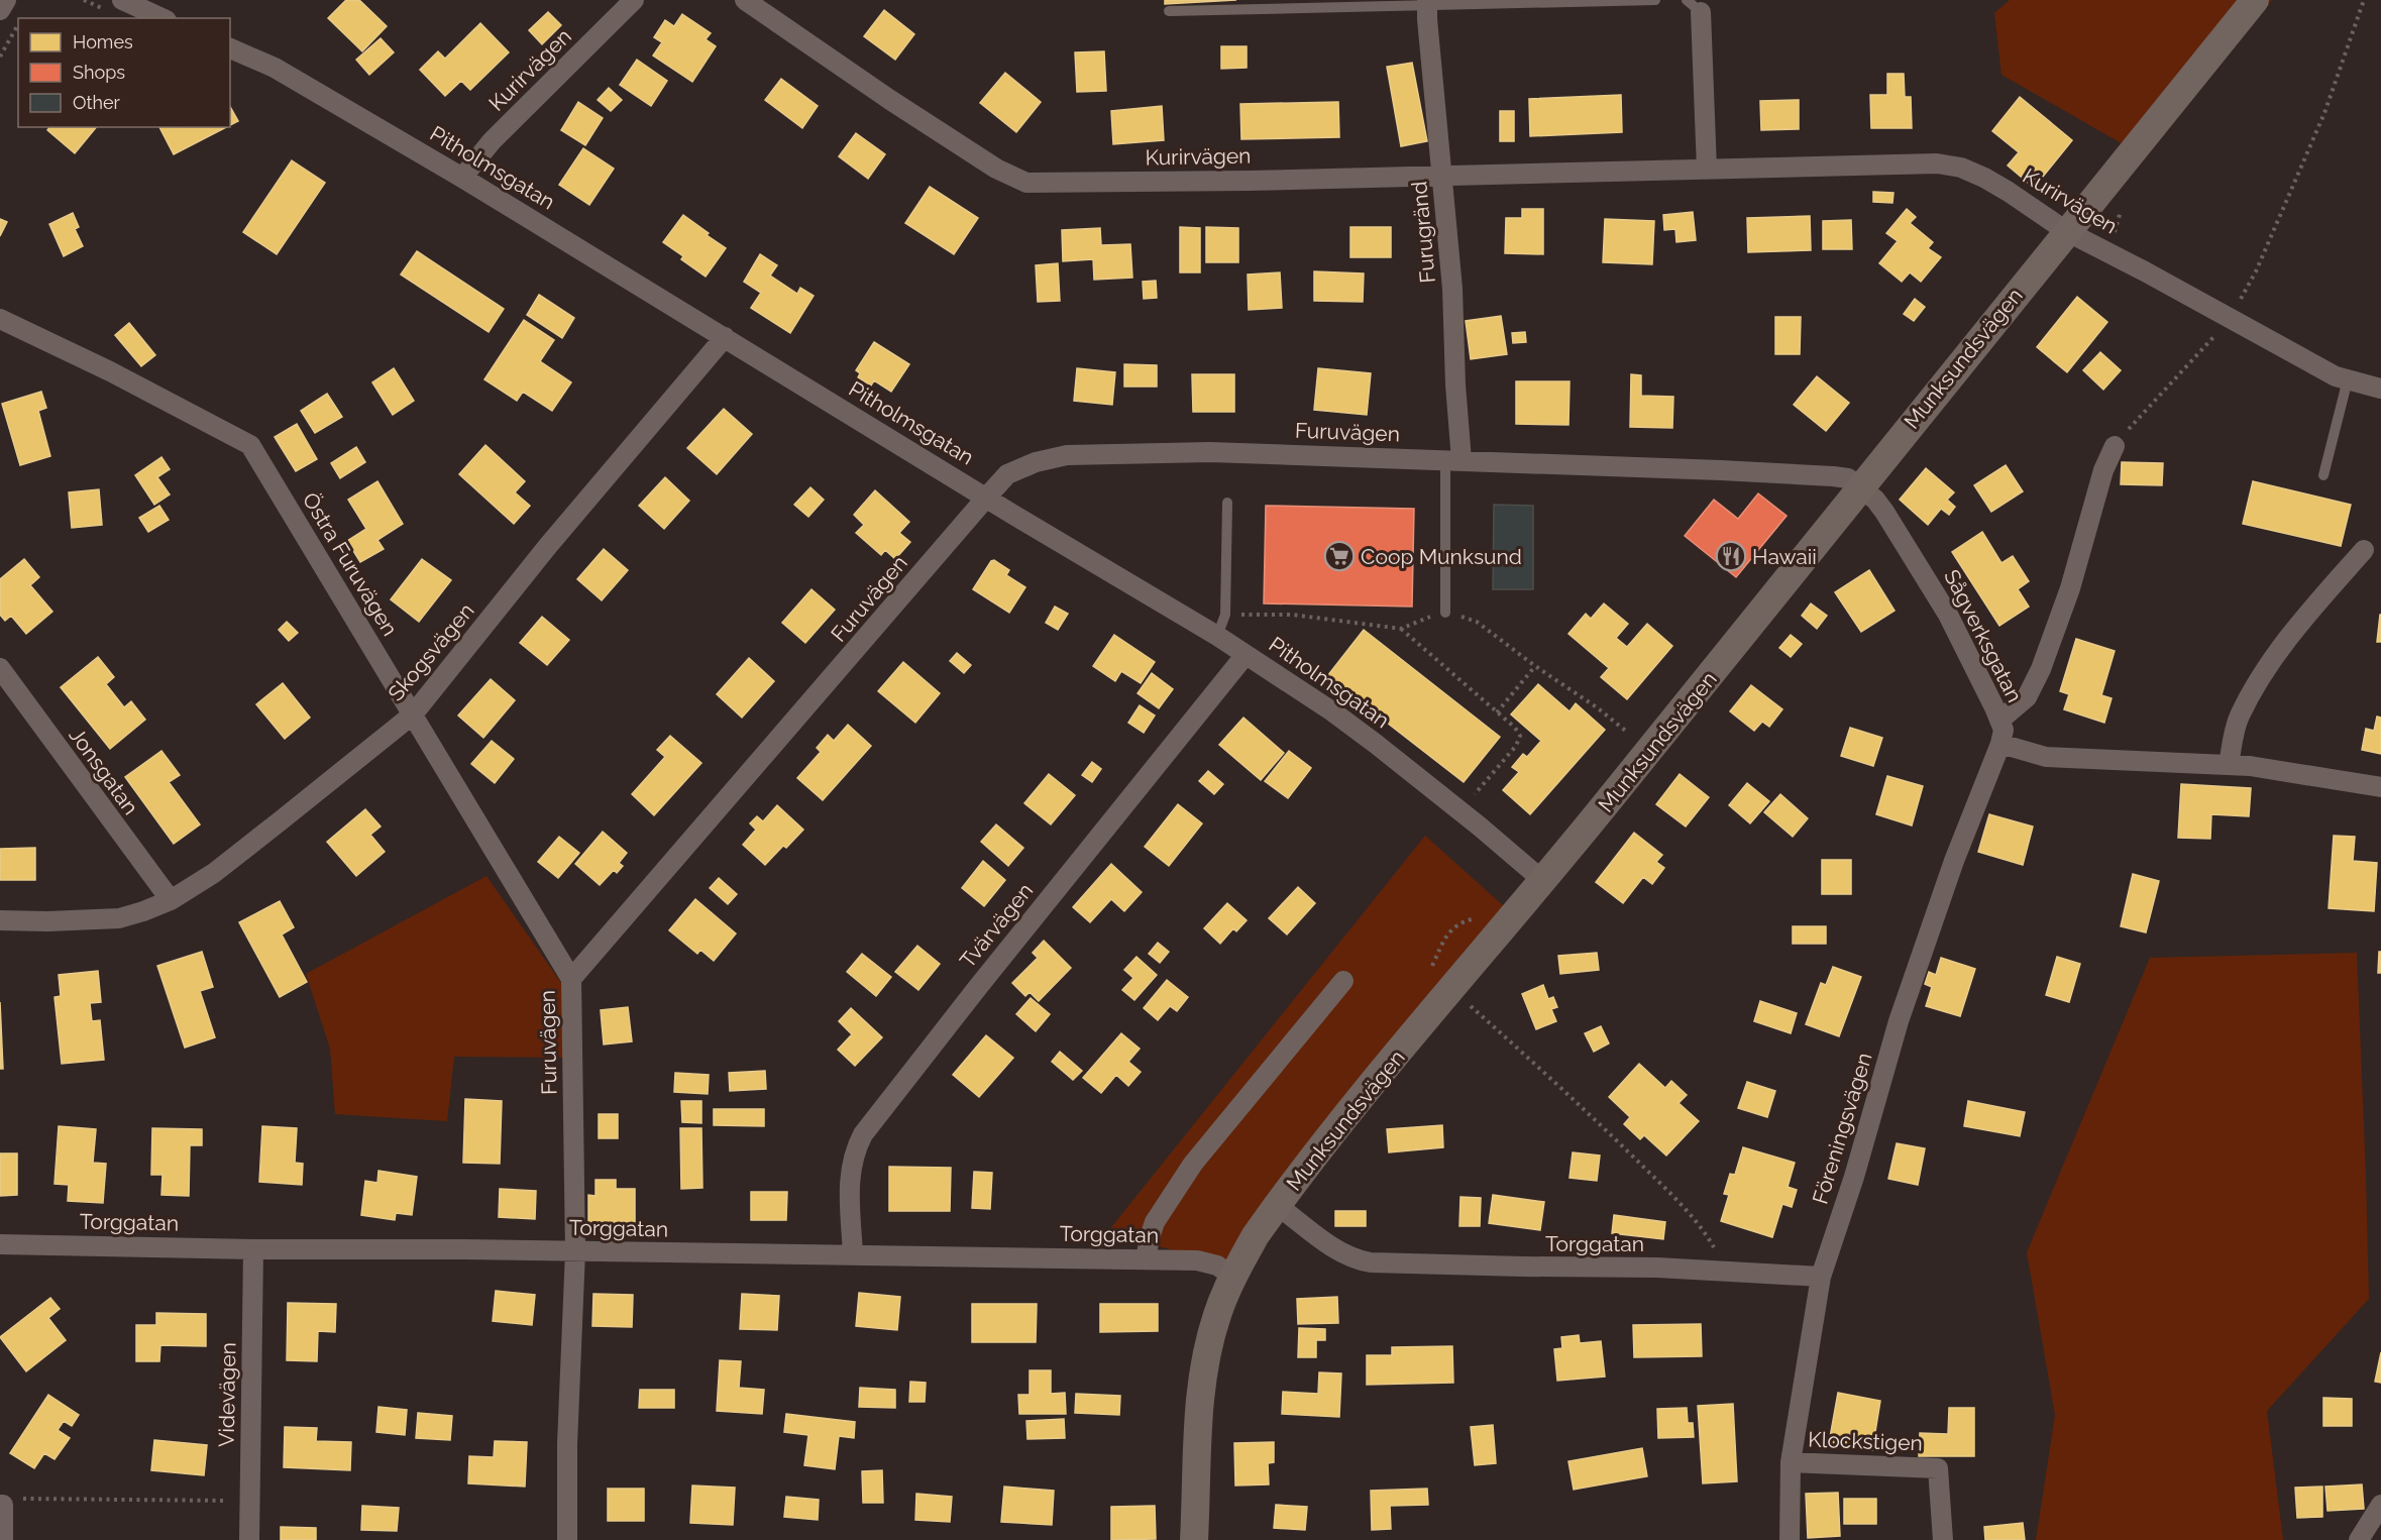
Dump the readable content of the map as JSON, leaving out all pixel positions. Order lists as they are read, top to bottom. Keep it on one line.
{"streets":{"street":["Kurirvägen","Pitholmsgatan","Furugränd","Munksundsvägen","Furuvägen","Östra Furuvägen","Sågverksgatan","Skogsvägen","Jonsgatan","Tvärvägen","Föreningsvägen","Torggatan","Videvägen","Klockstigen"]},"crossings":[["Kurirvägen","Pitholmsgatan"],["Kurirvägen","Furugränd"],["Kurirvägen","Munksundsvägen"],["Pitholmsgatan","Munksundsvägen"],["Pitholmsgatan","Furuvägen"],["Pitholmsgatan","Skogsvägen"],["Pitholmsgatan","Tvärvägen"],["Furugränd","Furuvägen"],["Munksundsvägen","Furuvägen"],["Munksundsvägen","Sågverksgatan"],["Munksundsvägen","Torggatan"],["Furuvägen","Östra Furuvägen"],["Furuvägen","Sågverksgatan"],["Furuvägen","Torggatan"],["Östra Furuvägen","Skogsvägen"],["Sågverksgatan","Föreningsvägen"],["Skogsvägen","Jonsgatan"],["Tvärvägen","Torggatan"],["Föreningsvägen","Torggatan"],["Föreningsvägen","Klockstigen"],["Torggatan","Videvägen"]],"places":{"supermarket":["Coop Munksund"],"restaurant":["Hawaii"]},"legend":["Homes","Shops","Other"]}
